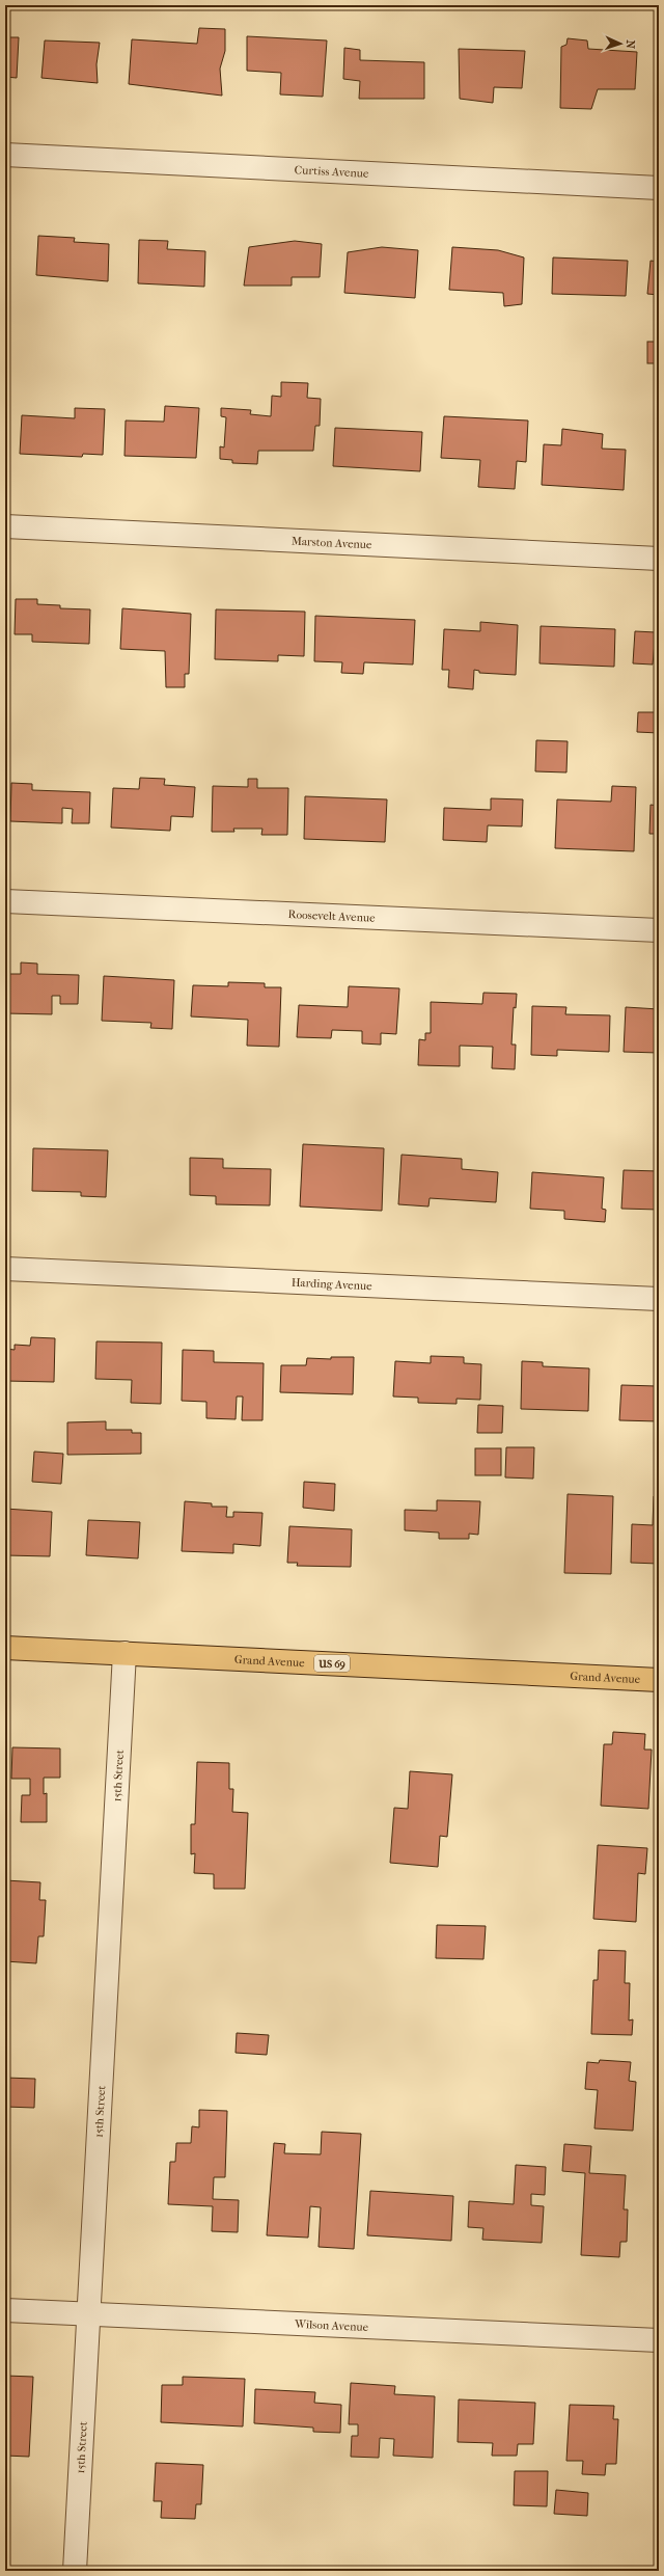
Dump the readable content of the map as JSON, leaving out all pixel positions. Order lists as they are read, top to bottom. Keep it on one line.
{"streets":{"main road":["Grand Avenue","US 69"],"street":["Curtiss Avenue","Marston Avenue","Roosevelt Avenue","Harding Avenue","15th Street","Wilson Avenue"]},"crossings":[["Grand Avenue","15th Street"],["15th Street","Wilson Avenue"]],"north":"right"}
